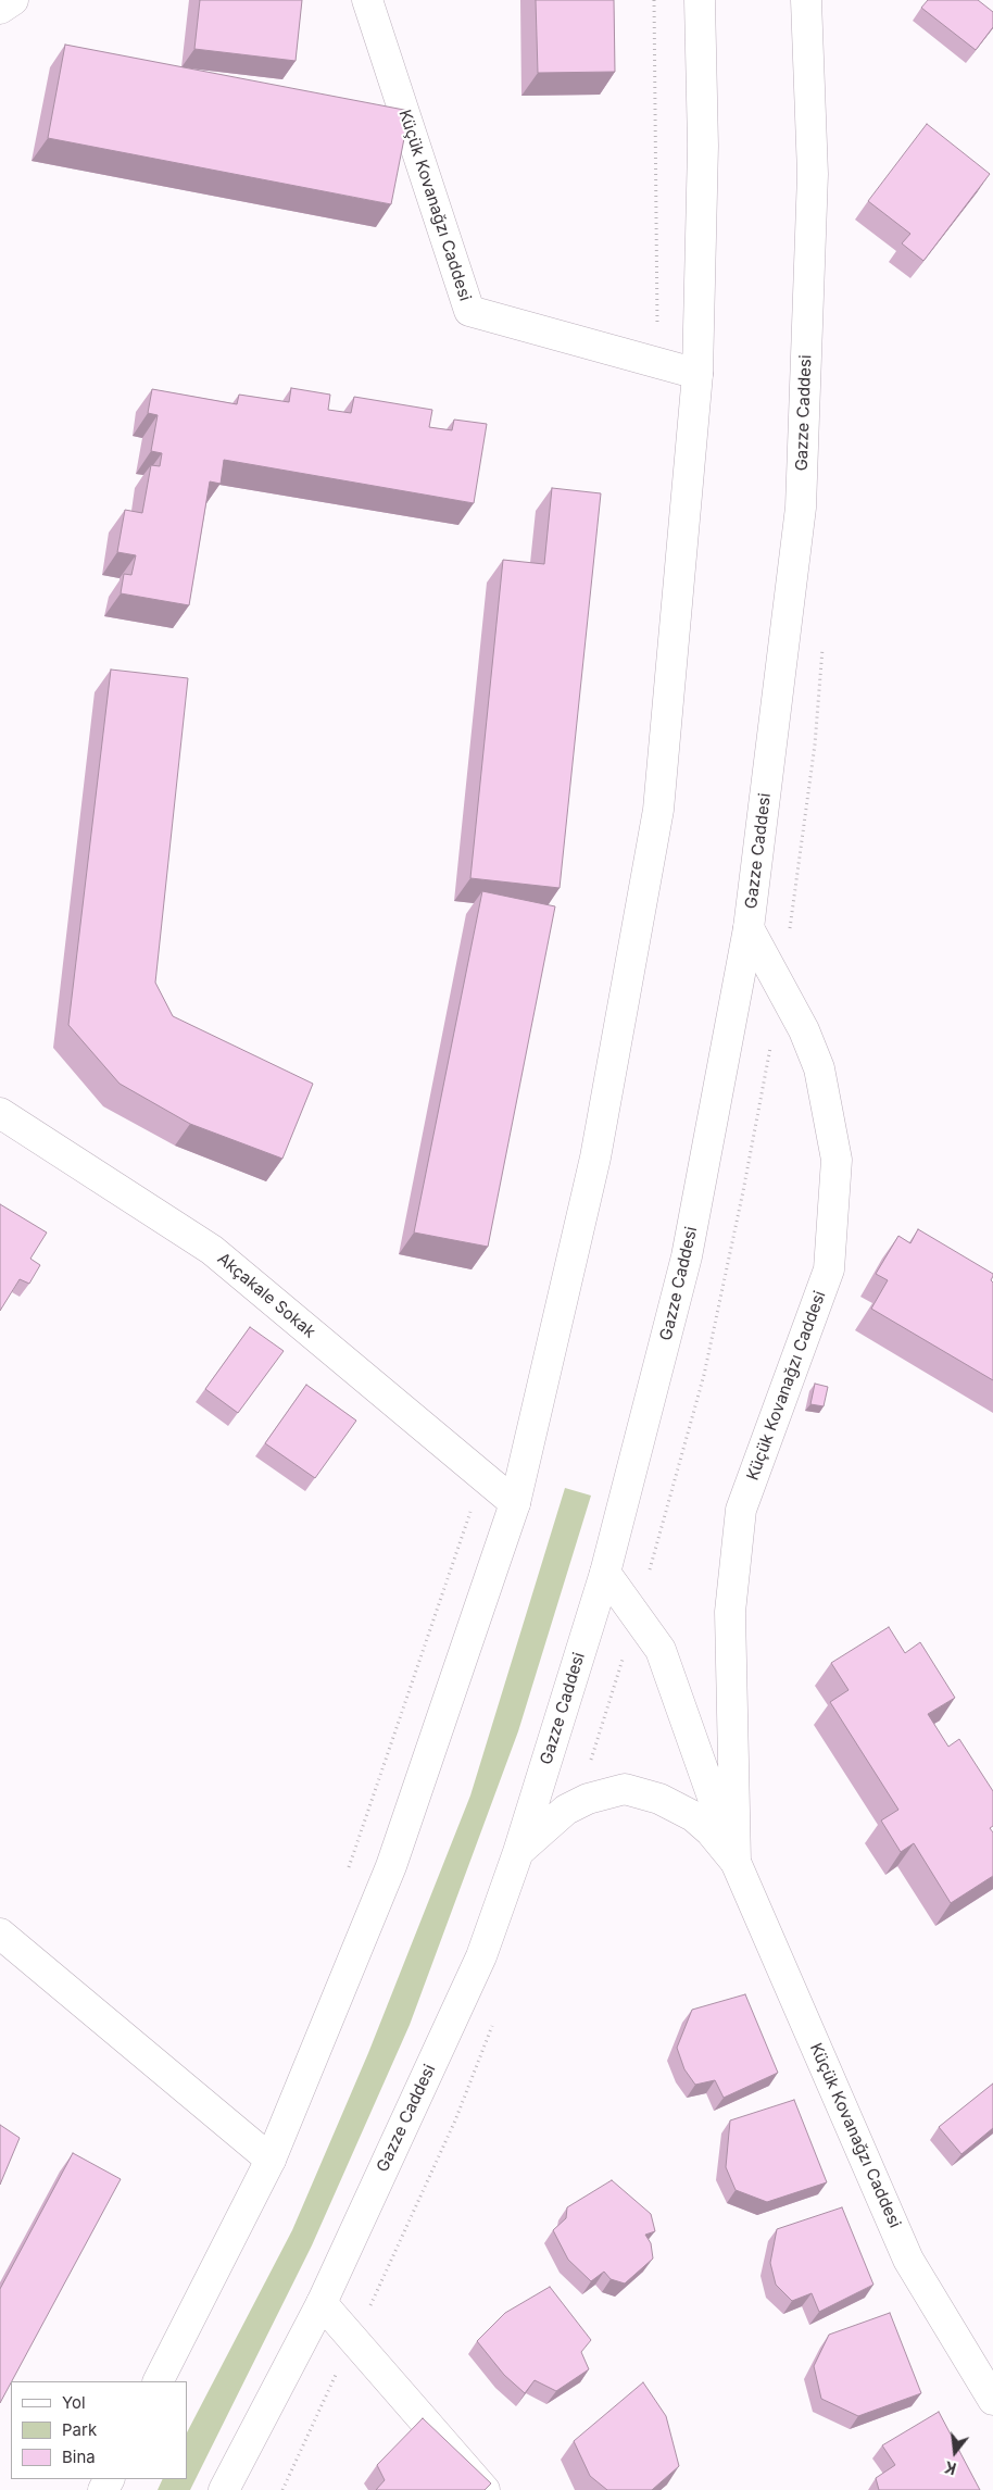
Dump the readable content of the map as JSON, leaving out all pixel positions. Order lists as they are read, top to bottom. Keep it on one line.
{"streets":{"main road":["Küçük Kovanağzı Caddesi","Gazze Caddesi","Akçakale Sokak"]},"crossings":[["Küçük Kovanağzı Caddesi","Gazze Caddesi"]],"legend":["Yol","Park","Bina"],"north":"bottom"}
